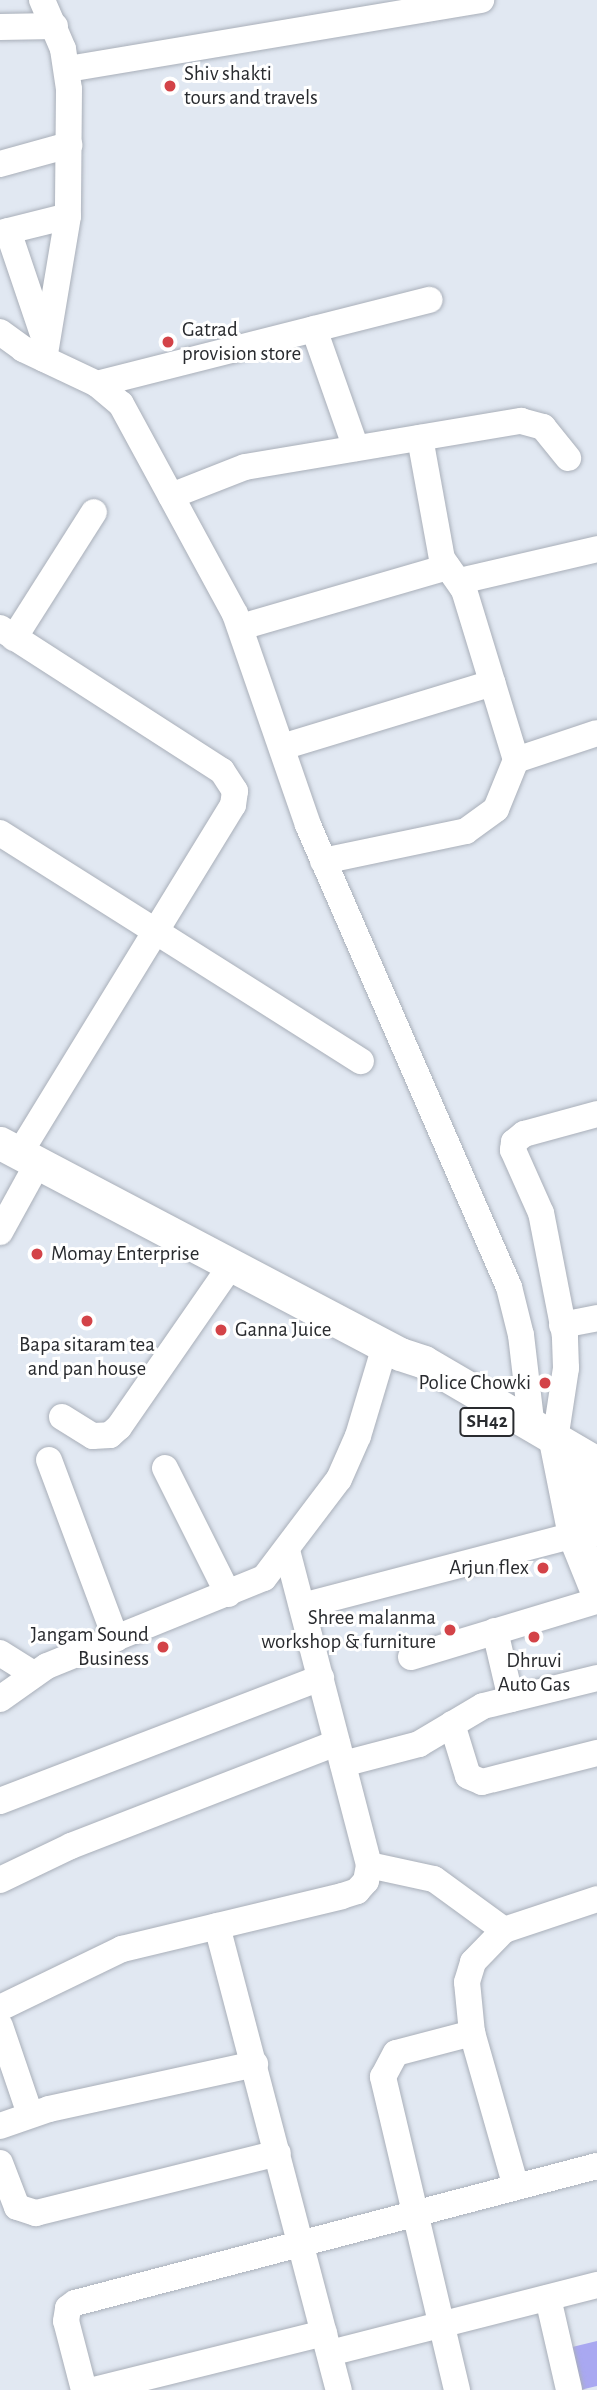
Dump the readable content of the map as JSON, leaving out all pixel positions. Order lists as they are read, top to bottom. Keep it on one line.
{"streets":{"main road":["SH42"]},"places":["Shiv shakti tours and travels","Gatrad provision store","Momay Enterprise","Bapa sitaram tea and pan house","Ganna Juice","Police Chowki","Arjun flex","Shree malanma workshop & furniture","Dhruvi Auto Gas","Jangam Sound Business"]}
